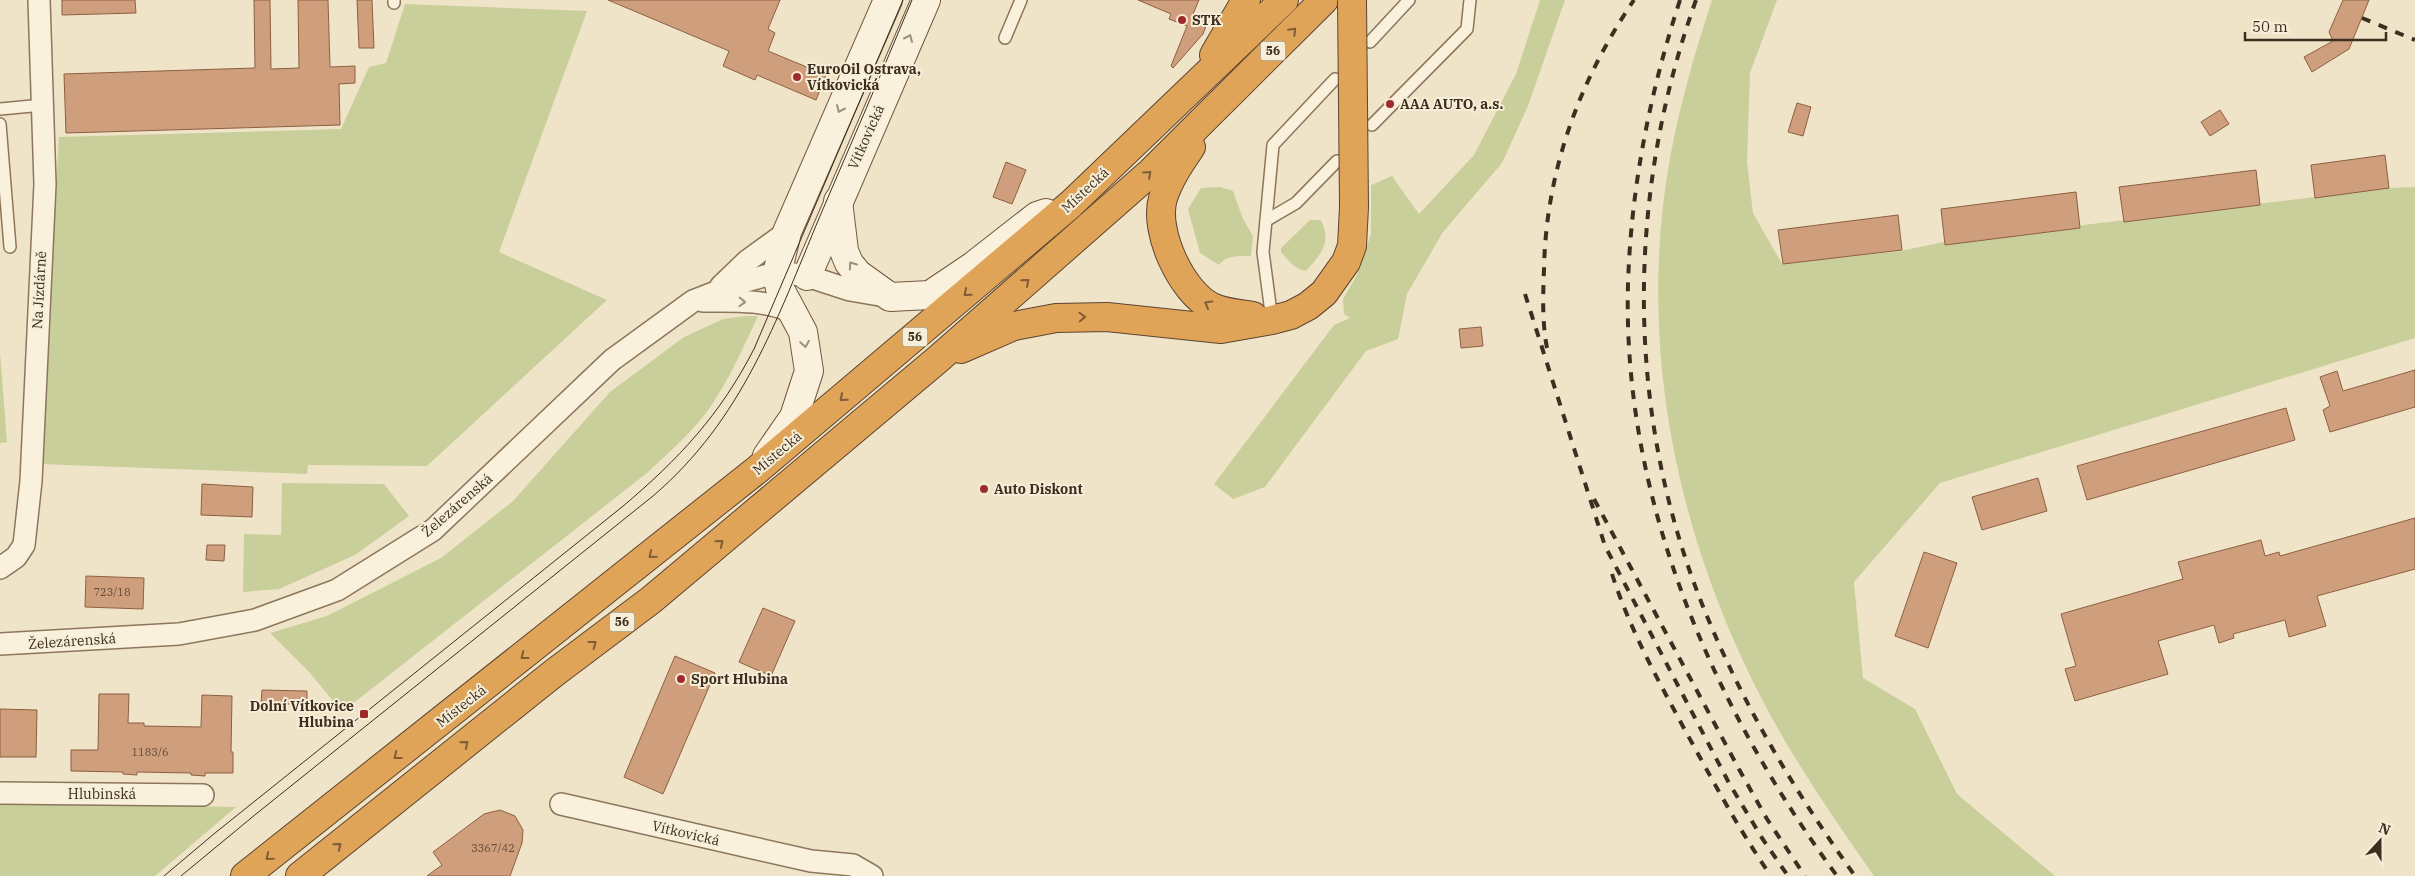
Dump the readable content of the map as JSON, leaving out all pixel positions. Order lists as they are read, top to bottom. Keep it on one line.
{"streets":{"highway":["56","Místecká"],"street":["Vítkovická","Na Jízdárně","Železárenská","Hlubinská"]},"crossings":[["Vítkovická","Železárenská"]],"places":{"other":["STK","EuroOil Ostrava, Vítkovická","AAA AUTO, a.s.","Auto Diskont","Sport Hlubina"],"transit":["Dolní Vítkovice Hlubina"]},"house_numbers":["723/18","1183/6","3367/42"],"scale_bar":"50 m","north":"top"}
